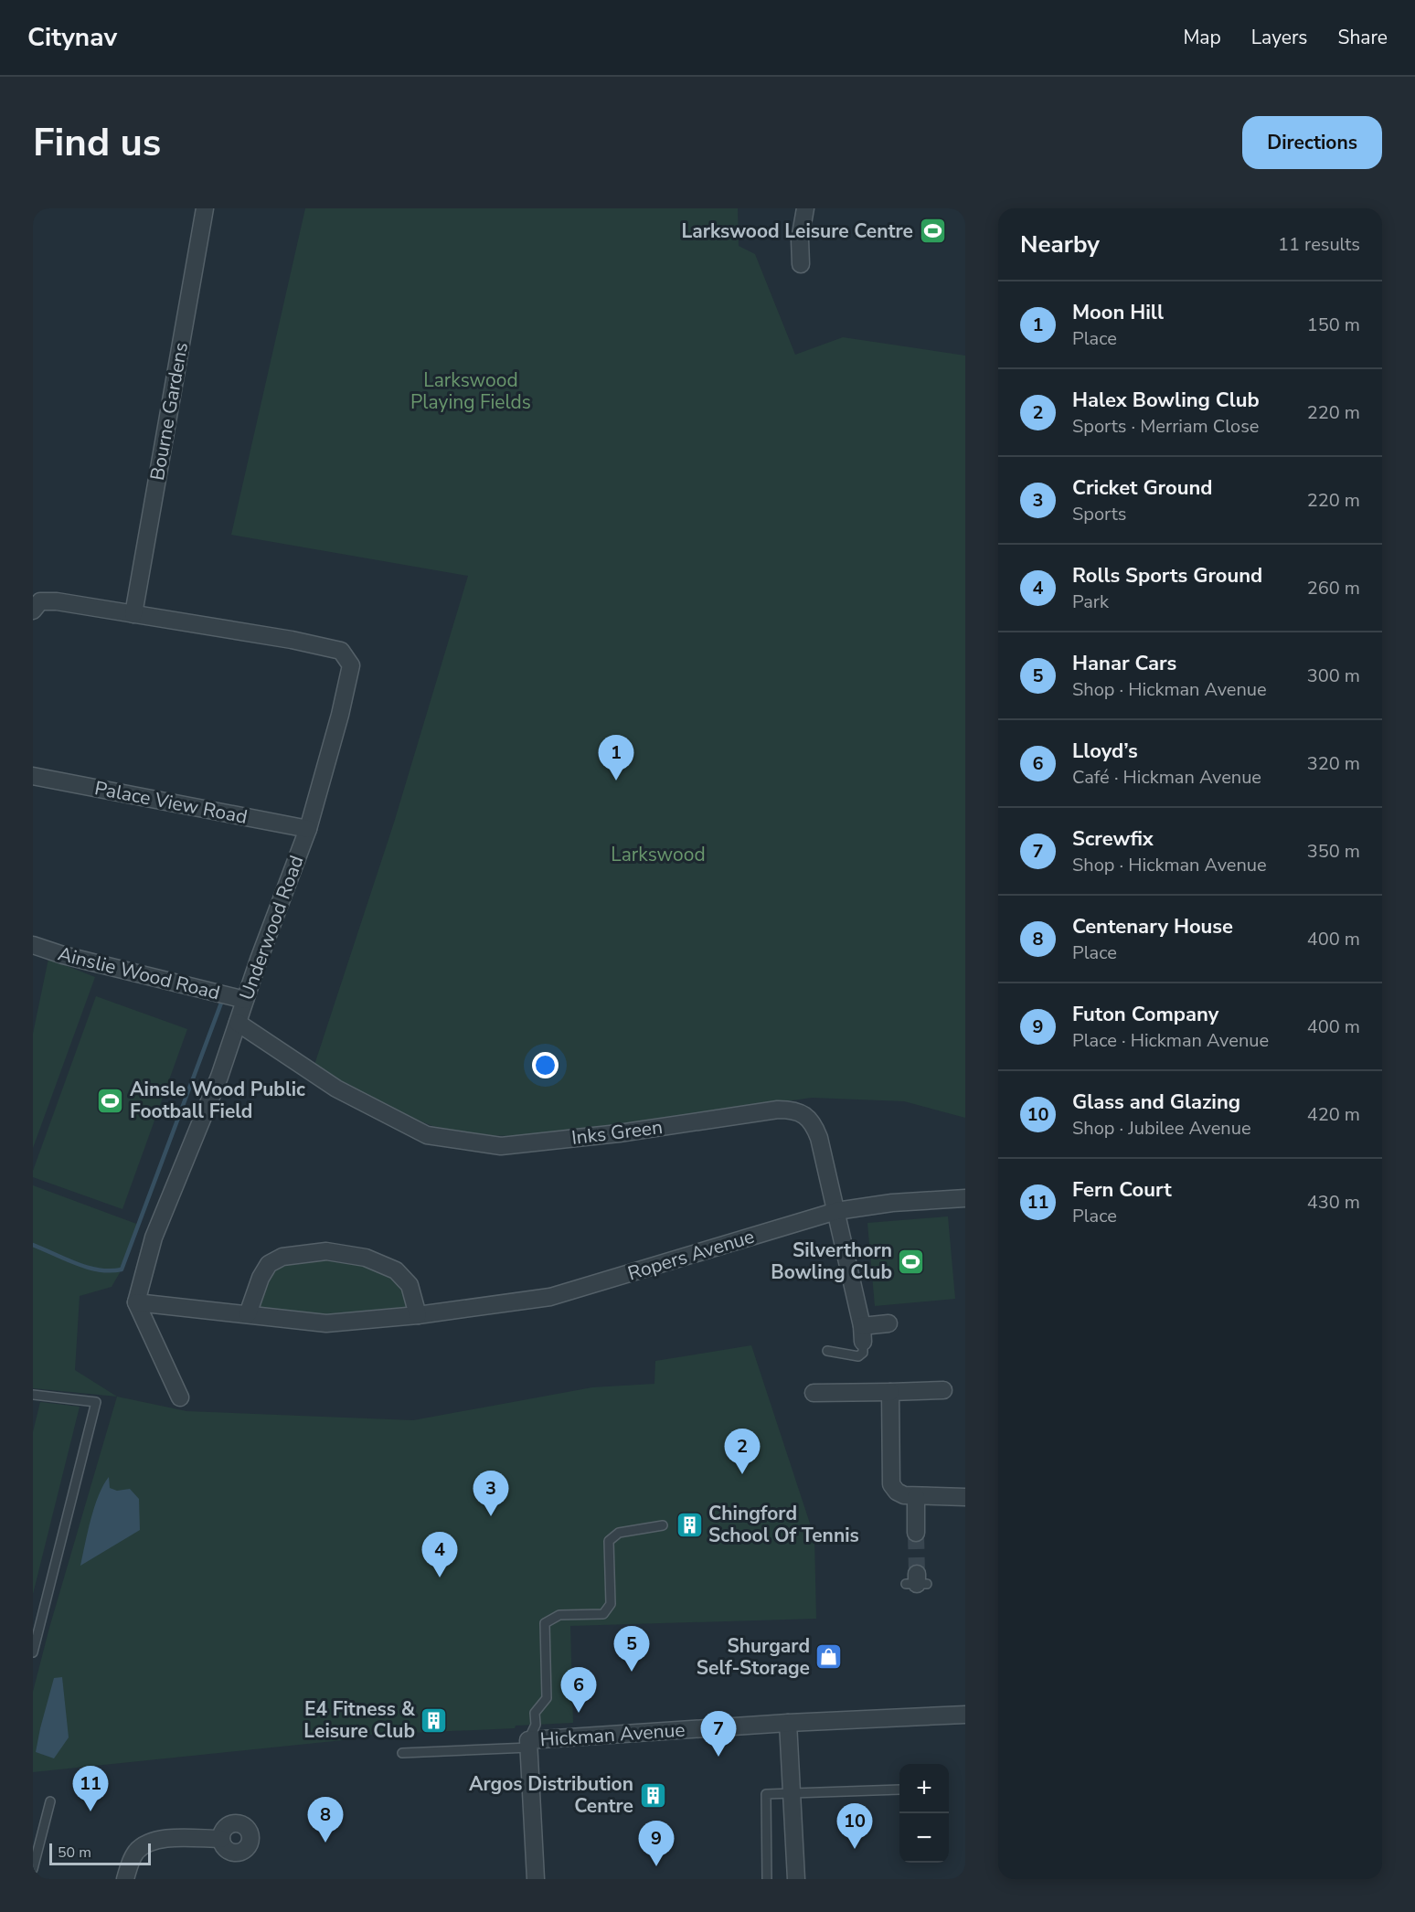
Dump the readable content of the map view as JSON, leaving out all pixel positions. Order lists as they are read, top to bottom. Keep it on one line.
{"streets":{"street":["Bourne Gardens","Palace View Road","Underwood Road","Ainslie Wood Road","Inks Green","Ropers Avenue","Hickman Avenue"]},"crossings":[["Bourne Gardens","Underwood Road"],["Palace View Road","Underwood Road"],["Underwood Road","Ainslie Wood Road"],["Underwood Road","Inks Green"],["Underwood Road","Ropers Avenue"],["Inks Green","Ropers Avenue"]],"parks":["Larkswood Playing Fields","Larkswood"],"places":{"sports":["Larkswood Leisure Centre","Ainsle Wood Public Football Field","Silverthorn Bowling Club"],"building":["Chingford School Of Tennis","E4 Fitness & Leisure Club","Argos Distribution Centre"],"shop":["Shurgard Self-Storage"]},"scale_bar":"50 m","page":{"header":"Citynav","nav":["Map","Layers","Share"],"buttons":"Directions","title":"Find us","heading":["Nearby","11 results"],"list":[{"mark":"1","name":"Moon Hill","note":"Place","value":"150 m"},{"mark":"2","name":"Halex Bowling Club","note":"Sports · Merriam Close","value":"220 m"},{"mark":"3","name":"Cricket Ground","note":"Sports","value":"220 m"},{"mark":"4","name":"Rolls Sports Ground","note":"Park","value":"260 m"},{"mark":"5","name":"Hanar Cars","note":"Shop · Hickman Avenue","value":"300 m"},{"mark":"6","name":"Lloyd’s","note":"Café · Hickman Avenue","value":"320 m"},{"mark":"7","name":"Screwfix","note":"Shop · Hickman Avenue","value":"350 m"},{"mark":"8","name":"Centenary House","note":"Place","value":"400 m"},{"mark":"9","name":"Futon Company","note":"Place · Hickman Avenue","value":"400 m"},{"mark":"10","name":"Glass and Glazing","note":"Shop · Jubilee Avenue","value":"420 m"},{"mark":"11","name":"Fern Court","note":"Place","value":"430 m"}],"pins":["1","2","3","4","5","6","7","11","8","10","9"],"map_buttons":["+","−"],"scale":"50 m"}}
